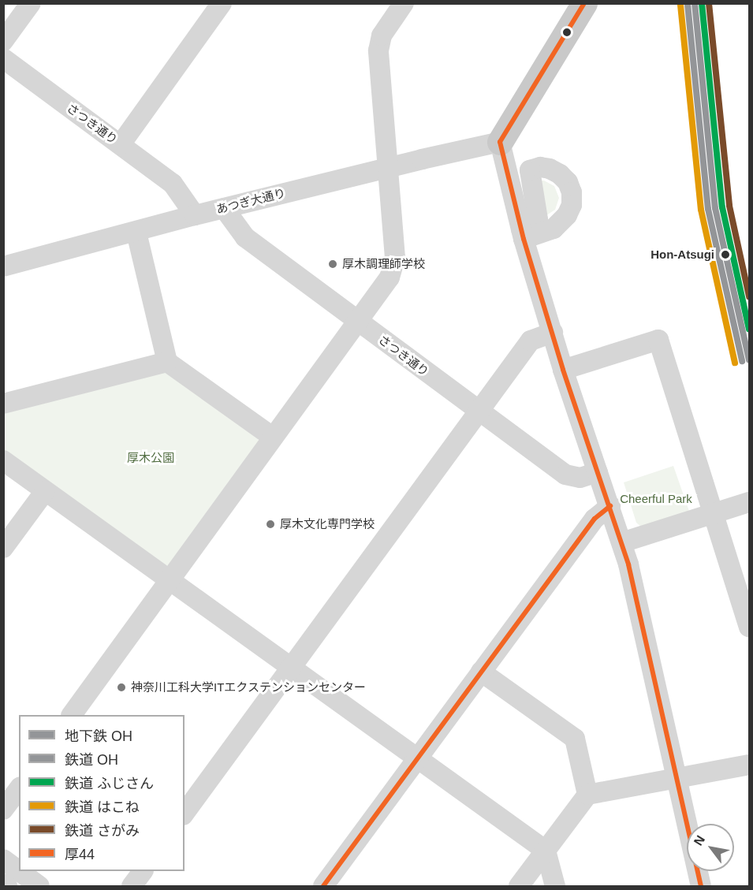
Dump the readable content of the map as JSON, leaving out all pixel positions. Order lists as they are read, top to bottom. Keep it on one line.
{"streets":{"street":["さつき通り","あつぎ大通り"]},"crossings":[["さつき通り","あつぎ大通り"]],"parks":["厚木公園","Cheerful Park"],"places":["Hon-Atsugi","厚木調理師学校","厚木文化専門学校","神奈川工科大学ITエクステンションセンター"],"lines":["metro line OH","rail line ふじさん","rail line さがみ","transit line 厚44","rail line OH","rail line はこね"],"legend":["地下鉄 OH","鉄道 OH","鉄道 ふじさん","鉄道 はこね","鉄道 さがみ","厚44"],"north":"top left"}
